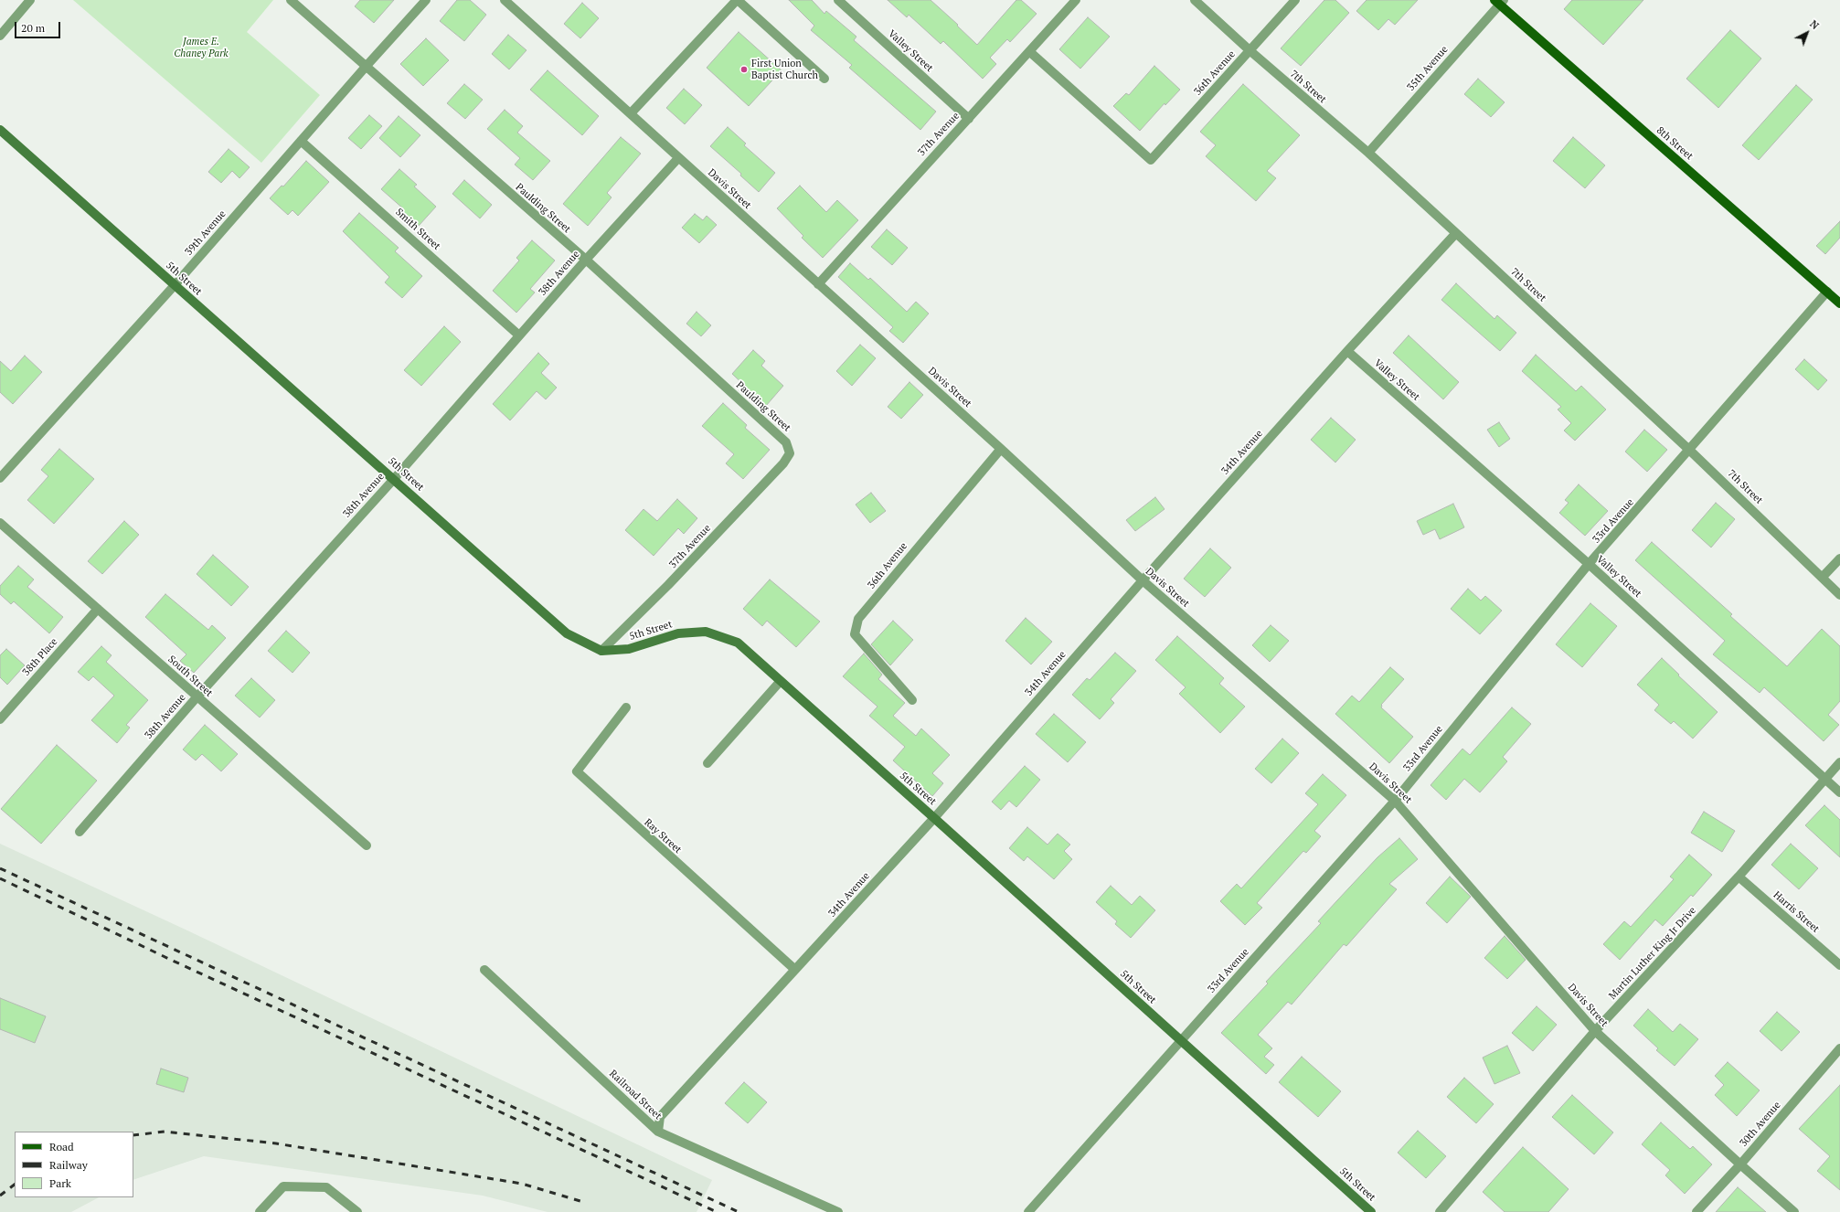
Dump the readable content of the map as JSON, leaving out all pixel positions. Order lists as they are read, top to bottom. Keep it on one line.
{"streets":{"main road":["8th Street"],"street":["Valley Street","35th Avenue","36th Avenue","7th Street","37th Avenue","Davis Street","Paulding Street","Smith Street","39th Avenue","38th Avenue","5th Street","34th Avenue","33rd Avenue","38th Place","South Street","Ray Street","Harris Street","Martin Luther King Jr Drive","Railroad Street","30th Avenue"]},"crossings":[["Valley Street","37th Avenue"],["Valley Street","34th Avenue"],["Valley Street","33rd Avenue"],["Valley Street","Martin Luther King Jr Drive"],["35th Avenue","7th Street"],["35th Avenue","8th Street"],["36th Avenue","7th Street"],["36th Avenue","37th Avenue"],["36th Avenue","Davis Street"],["7th Street","34th Avenue"],["7th Street","33rd Avenue"],["37th Avenue","Davis Street"],["37th Avenue","Paulding Street"],["37th Avenue","5th Street"],["8th Street","33rd Avenue"],["Davis Street","38th Avenue"],["Davis Street","34th Avenue"],["Davis Street","33rd Avenue"],["Davis Street","Martin Luther King Jr Drive"],["Davis Street","30th Avenue"],["Paulding Street","39th Avenue"],["Paulding Street","38th Avenue"],["Smith Street","39th Avenue"],["Smith Street","38th Avenue"],["39th Avenue","5th Street"],["38th Avenue","5th Street"],["38th Avenue","South Street"],["5th Street","34th Avenue"],["5th Street","33rd Avenue"],["34th Avenue","Ray Street"],["34th Avenue","Railroad Street"],["38th Place","South Street"],["Harris Street","Martin Luther King Jr Drive"]],"parks":["James E. Chaney Park"],"places":["First Union Baptist Church"],"legend":["Road","Railway","Park"],"scale_bar":"20 m","north":"top right"}
